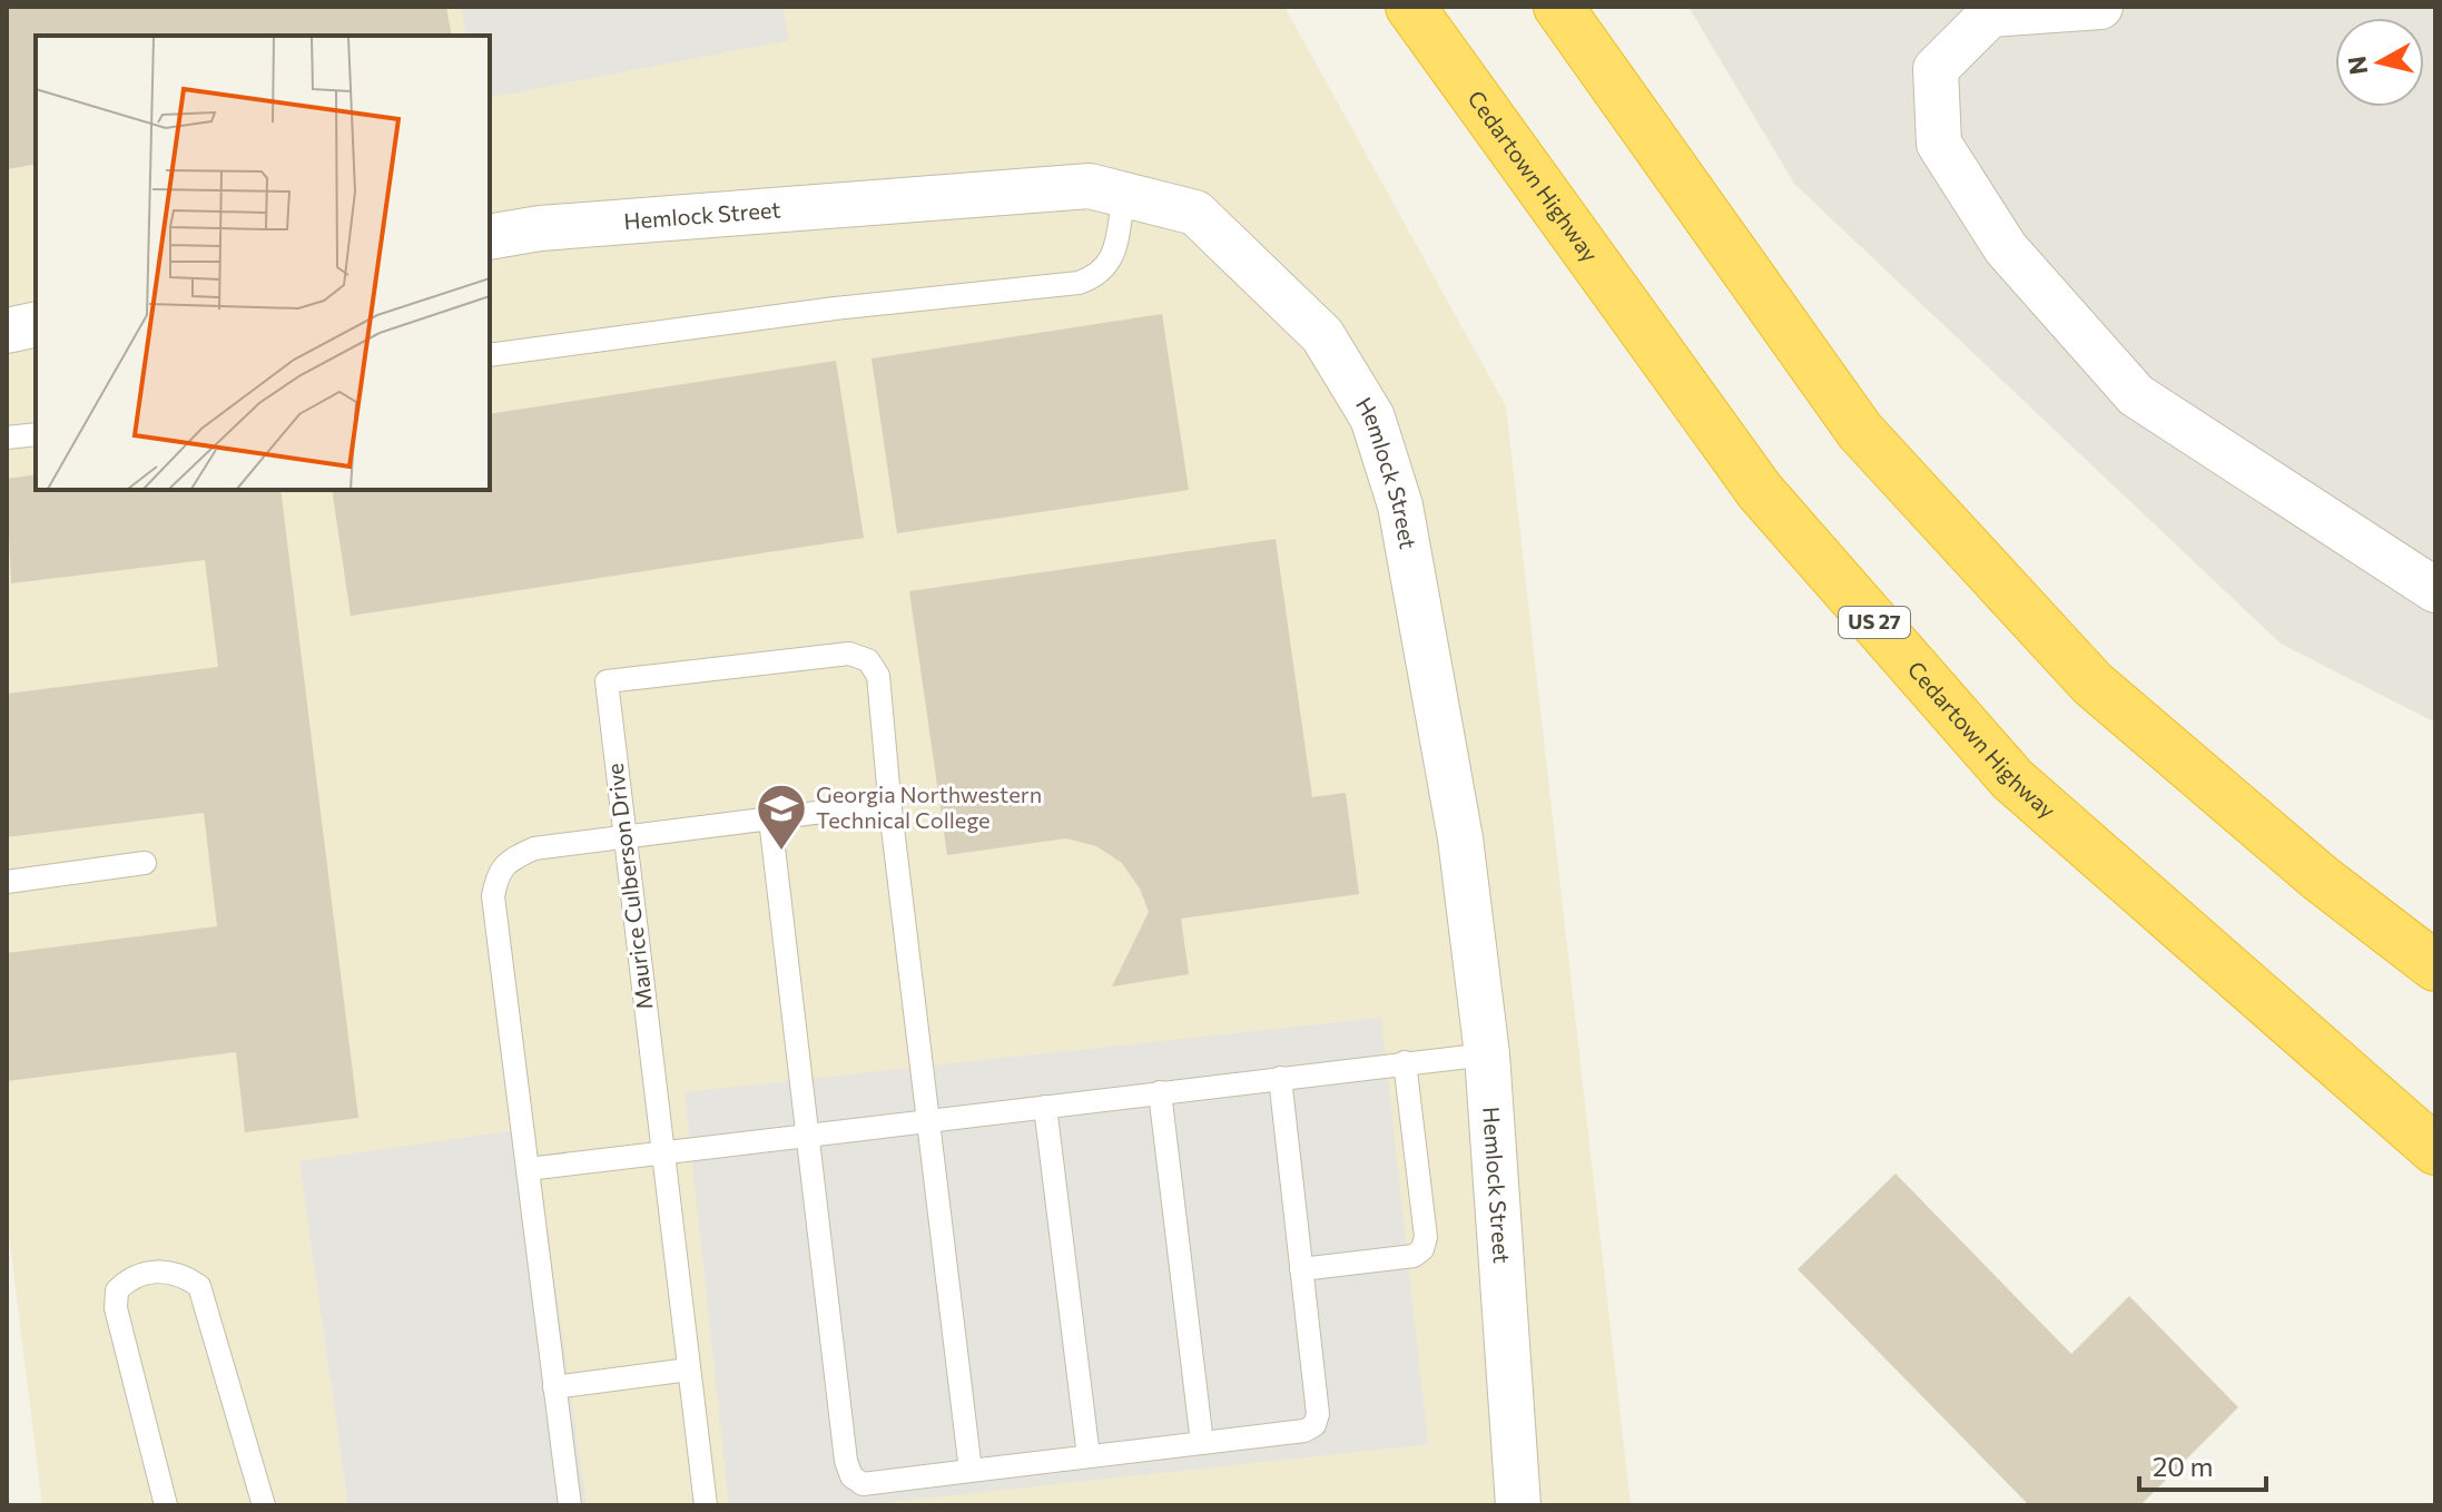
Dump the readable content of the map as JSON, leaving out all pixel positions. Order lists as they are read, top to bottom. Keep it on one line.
{"streets":{"highway":["Cedartown Highway","US 27"],"street":["Hemlock Street"],"lane":["Maurice Culberson Drive"]},"places":{"school or university":["Georgia Northwestern Technical College"]},"scale_bar":"20 m","north":"left"}
